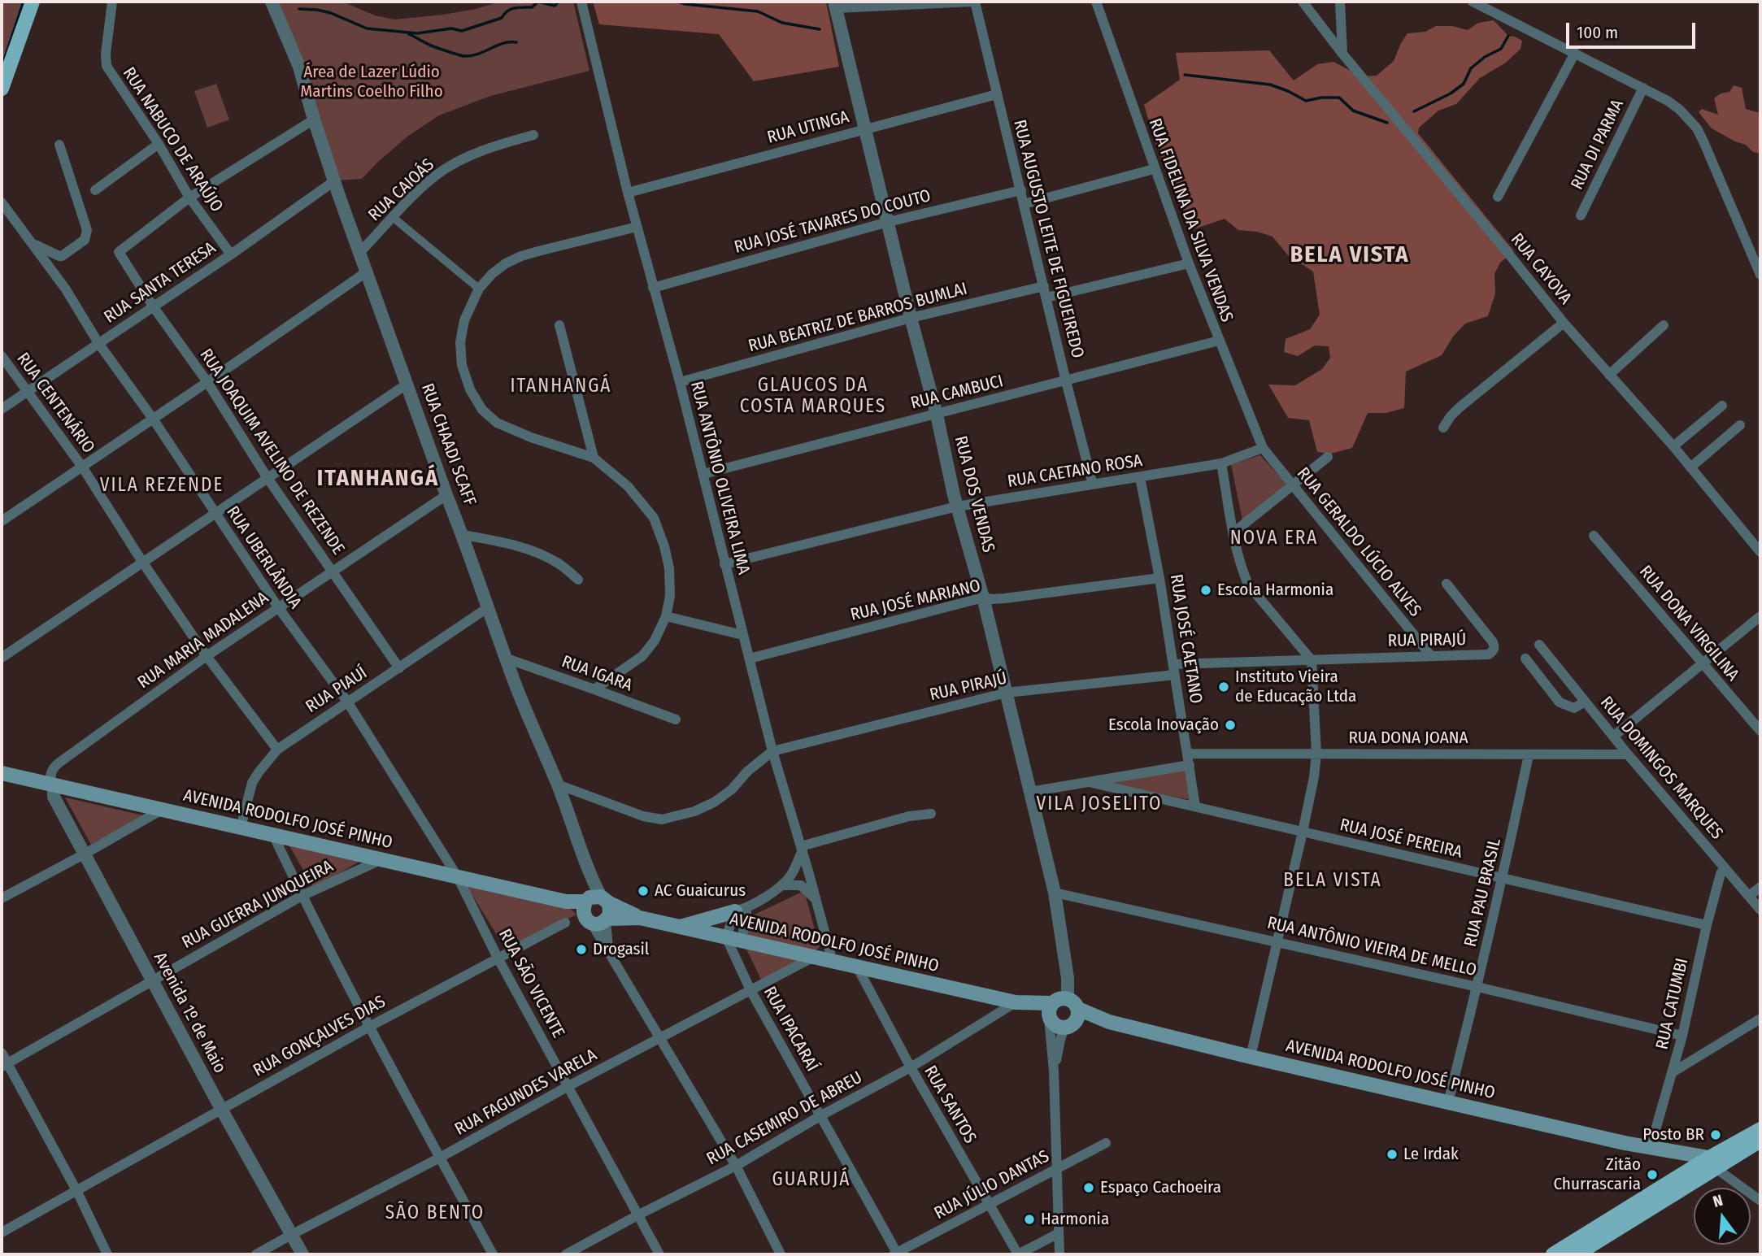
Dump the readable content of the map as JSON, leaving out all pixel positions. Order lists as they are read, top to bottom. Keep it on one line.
{"streets":{"main road":["AVENIDA RODOLFO JOSÉ PINHO"],"street":["RUA UTINGA","RUA NABUCO DE ARAÚJO","RUA DI PARMA","RUA CAIOÁS","RUA FIDELINA DA SILVA VENDAS","RUA JOSÉ TAVARES DO COUTO","RUA AUGUSTO LEITE DE FIGUEIREDO","RUA CAYOVA","RUA SANTA TERESA","RUA BEATRIZ DE BARROS BUMLAI","RUA CAMBUCI","RUA CENTENÁRIO","RUA CHAADI SCAFF","RUA JOAQUIM AVELINO DE REZENDE","RUA CAETANO ROSA","RUA ANTÔNIO OLIVEIRA LIMA","RUA DOS VENDAS","RUA GERALDO LÚCIO ALVES","RUA UBERLÂNDIA","RUA JOSÉ MARIANO","RUA DONA VIRGILINA","RUA JOSÉ CAETANO","RUA MARIA MADALENA","RUA PIRAJÚ","RUA IGARA","RUA PIAUÍ","RUA DONA JOANA","RUA DOMINGOS MARQUES","RUA JOSÉ PEREIRA","RUA PAU BRASIL","RUA GUERRA JUNQUEIRA","RUA ANTÔNIO VIEIRA DE MELLO","RUA SÃO VICENTE","RUA CATUMBI","Avenida 1º de Maio","RUA IPACARAÍ","RUA GONÇALVES DIAS","RUA FAGUNDES VARELA","RUA SANTOS","RUA CASEMIRO DE ABREU","RUA JÚLIO DANTAS"]},"crossings":[["RUA UTINGA","RUA AUGUSTO LEITE DE FIGUEIREDO"],["RUA UTINGA","RUA ANTÔNIO OLIVEIRA LIMA"],["RUA UTINGA","RUA DOS VENDAS"],["RUA NABUCO DE ARAÚJO","RUA SANTA TERESA"],["RUA NABUCO DE ARAÚJO","RUA JOAQUIM AVELINO DE REZENDE"],["RUA CAIOÁS","RUA CHAADI SCAFF"],["RUA FIDELINA DA SILVA VENDAS","RUA CAMBUCI"],["RUA FIDELINA DA SILVA VENDAS","RUA CAETANO ROSA"],["RUA FIDELINA DA SILVA VENDAS","RUA GERALDO LÚCIO ALVES"],["RUA JOSÉ TAVARES DO COUTO","RUA AUGUSTO LEITE DE FIGUEIREDO"],["RUA JOSÉ TAVARES DO COUTO","RUA ANTÔNIO OLIVEIRA LIMA"],["RUA JOSÉ TAVARES DO COUTO","RUA DOS VENDAS"],["RUA AUGUSTO LEITE DE FIGUEIREDO","RUA BEATRIZ DE BARROS BUMLAI"],["RUA AUGUSTO LEITE DE FIGUEIREDO","RUA CAMBUCI"],["RUA AUGUSTO LEITE DE FIGUEIREDO","RUA CAETANO ROSA"],["RUA SANTA TERESA","RUA CENTENÁRIO"],["RUA SANTA TERESA","RUA CHAADI SCAFF"],["RUA SANTA TERESA","RUA JOAQUIM AVELINO DE REZENDE"],["RUA SANTA TERESA","RUA UBERLÂNDIA"],["RUA BEATRIZ DE BARROS BUMLAI","RUA ANTÔNIO OLIVEIRA LIMA"],["RUA BEATRIZ DE BARROS BUMLAI","RUA DOS VENDAS"],["RUA CAMBUCI","RUA ANTÔNIO OLIVEIRA LIMA"],["RUA CAMBUCI","RUA DOS VENDAS"],["RUA CENTENÁRIO","RUA MARIA MADALENA"],["RUA CENTENÁRIO","RUA PIAUÍ"],["RUA CHAADI SCAFF","RUA MARIA MADALENA"],["RUA CHAADI SCAFF","RUA IGARA"],["RUA CHAADI SCAFF","RUA PIAUÍ"],["RUA CHAADI SCAFF","AVENIDA RODOLFO JOSÉ PINHO"],["RUA JOAQUIM AVELINO DE REZENDE","RUA MARIA MADALENA"],["RUA JOAQUIM AVELINO DE REZENDE","RUA PIAUÍ"],["RUA CAETANO ROSA","RUA ANTÔNIO OLIVEIRA LIMA"],["RUA CAETANO ROSA","RUA DOS VENDAS"],["RUA CAETANO ROSA","RUA GERALDO LÚCIO ALVES"],["RUA CAETANO ROSA","RUA JOSÉ CAETANO"],["RUA ANTÔNIO OLIVEIRA LIMA","RUA JOSÉ MARIANO"],["RUA ANTÔNIO OLIVEIRA LIMA","RUA PIRAJÚ"],["RUA ANTÔNIO OLIVEIRA LIMA","AVENIDA RODOLFO JOSÉ PINHO"],["RUA DOS VENDAS","RUA JOSÉ MARIANO"],["RUA DOS VENDAS","RUA PIRAJÚ"],["RUA DOS VENDAS","AVENIDA RODOLFO JOSÉ PINHO"],["RUA DOS VENDAS","RUA ANTÔNIO VIEIRA DE MELLO"],["RUA GERALDO LÚCIO ALVES","RUA PIRAJÚ"],["RUA UBERLÂNDIA","RUA MARIA MADALENA"],["RUA UBERLÂNDIA","RUA PIAUÍ"],["RUA UBERLÂNDIA","AVENIDA RODOLFO JOSÉ PINHO"],["RUA UBERLÂNDIA","RUA SÃO VICENTE"],["RUA JOSÉ MARIANO","RUA JOSÉ CAETANO"],["RUA JOSÉ CAETANO","RUA PIRAJÚ"],["RUA JOSÉ CAETANO","RUA DONA JOANA"],["RUA JOSÉ CAETANO","RUA JOSÉ PEREIRA"],["RUA MARIA MADALENA","AVENIDA RODOLFO JOSÉ PINHO"],["RUA MARIA MADALENA","Avenida 1º de Maio"],["RUA PIAUÍ","AVENIDA RODOLFO JOSÉ PINHO"],["RUA DONA JOANA","RUA DOMINGOS MARQUES"],["RUA DONA JOANA","RUA PAU BRASIL"],["RUA DOMINGOS MARQUES","RUA CATUMBI"],["AVENIDA RODOLFO JOSÉ PINHO","RUA PAU BRASIL"],["AVENIDA RODOLFO JOSÉ PINHO","RUA GUERRA JUNQUEIRA"],["AVENIDA RODOLFO JOSÉ PINHO","RUA SÃO VICENTE"],["AVENIDA RODOLFO JOSÉ PINHO","RUA CATUMBI"],["AVENIDA RODOLFO JOSÉ PINHO","Avenida 1º de Maio"],["AVENIDA RODOLFO JOSÉ PINHO","RUA IPACARAÍ"],["AVENIDA RODOLFO JOSÉ PINHO","RUA FAGUNDES VARELA"],["AVENIDA RODOLFO JOSÉ PINHO","RUA SANTOS"],["AVENIDA RODOLFO JOSÉ PINHO","RUA CASEMIRO DE ABREU"],["RUA JOSÉ PEREIRA","RUA PAU BRASIL"],["RUA JOSÉ PEREIRA","RUA CATUMBI"],["RUA PAU BRASIL","RUA ANTÔNIO VIEIRA DE MELLO"],["RUA GUERRA JUNQUEIRA","Avenida 1º de Maio"],["RUA ANTÔNIO VIEIRA DE MELLO","RUA CATUMBI"],["RUA SÃO VICENTE","RUA GONÇALVES DIAS"],["RUA SÃO VICENTE","RUA FAGUNDES VARELA"],["RUA SÃO VICENTE","RUA CASEMIRO DE ABREU"],["Avenida 1º de Maio","RUA GONÇALVES DIAS"],["Avenida 1º de Maio","RUA FAGUNDES VARELA"],["RUA IPACARAÍ","RUA FAGUNDES VARELA"],["RUA IPACARAÍ","RUA CASEMIRO DE ABREU"],["RUA IPACARAÍ","RUA JÚLIO DANTAS"],["RUA SANTOS","RUA CASEMIRO DE ABREU"],["RUA SANTOS","RUA JÚLIO DANTAS"]],"districts":["BELA VISTA","GLAUCOS DA COSTA MARQUES","ITANHANGÁ","ITANHANGÁ","VILA REZENDE","NOVA ERA","VILA JOSELITO","BELA VISTA","GUARUJÁ","SÃO BENTO"],"parks":["Área de Lazer Lúdio Martins Coelho Filho"],"places":["Escola Harmonia","Instituto Vieira de Educação Ltda","Escola Inovação","AC Guaicurus","Drogasil","Posto BR","Le Irdak","Zitão Churrascaria","Espaço Cachoeira","Harmonia"],"scale_bar":"100 m","north":"top"}
